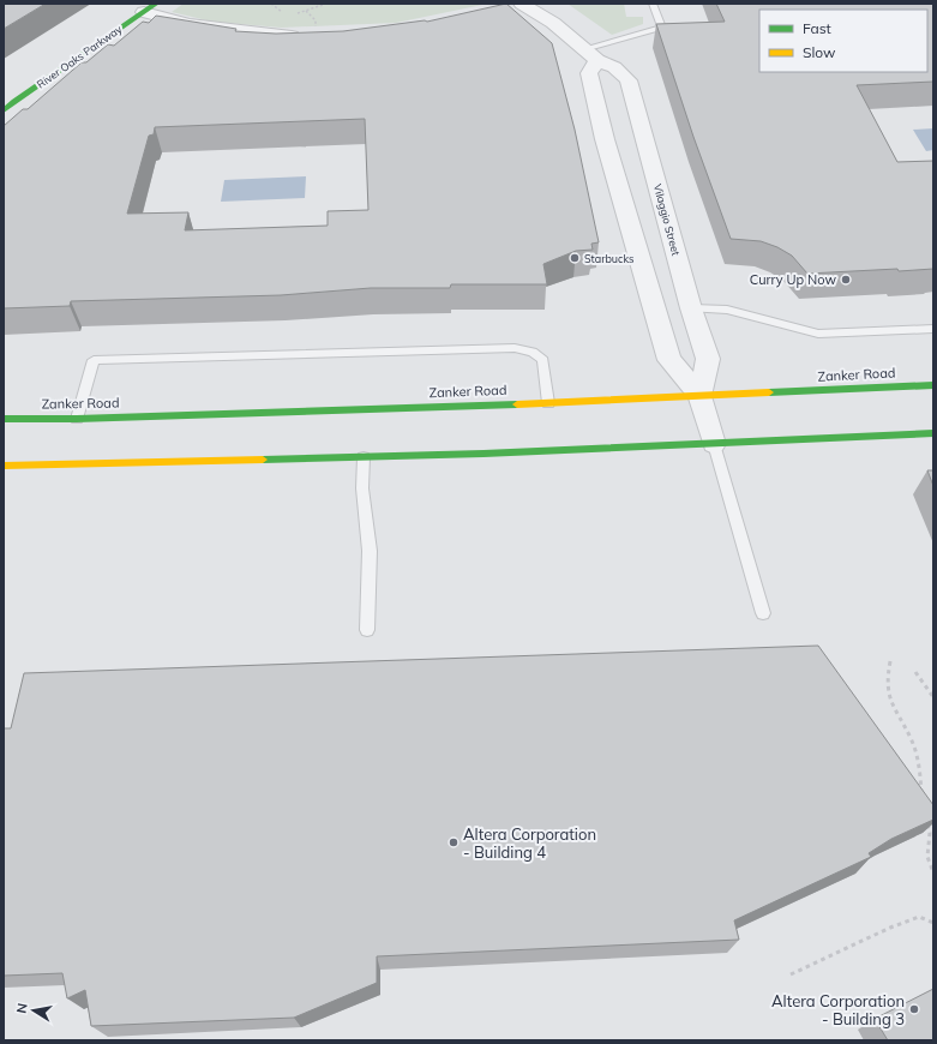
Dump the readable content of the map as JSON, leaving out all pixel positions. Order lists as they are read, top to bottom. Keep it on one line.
{"streets":{"main road":["River Oaks Parkway","Zanker Road"],"street":["Vilaggio Street"]},"crossings":[["Vilaggio Street","Zanker Road"]],"places":["Starbucks","Curry Up Now","Altera Corporation - Building 4","Altera Corporation - Building 3"],"legend":["Fast","Slow"],"north":"left"}
